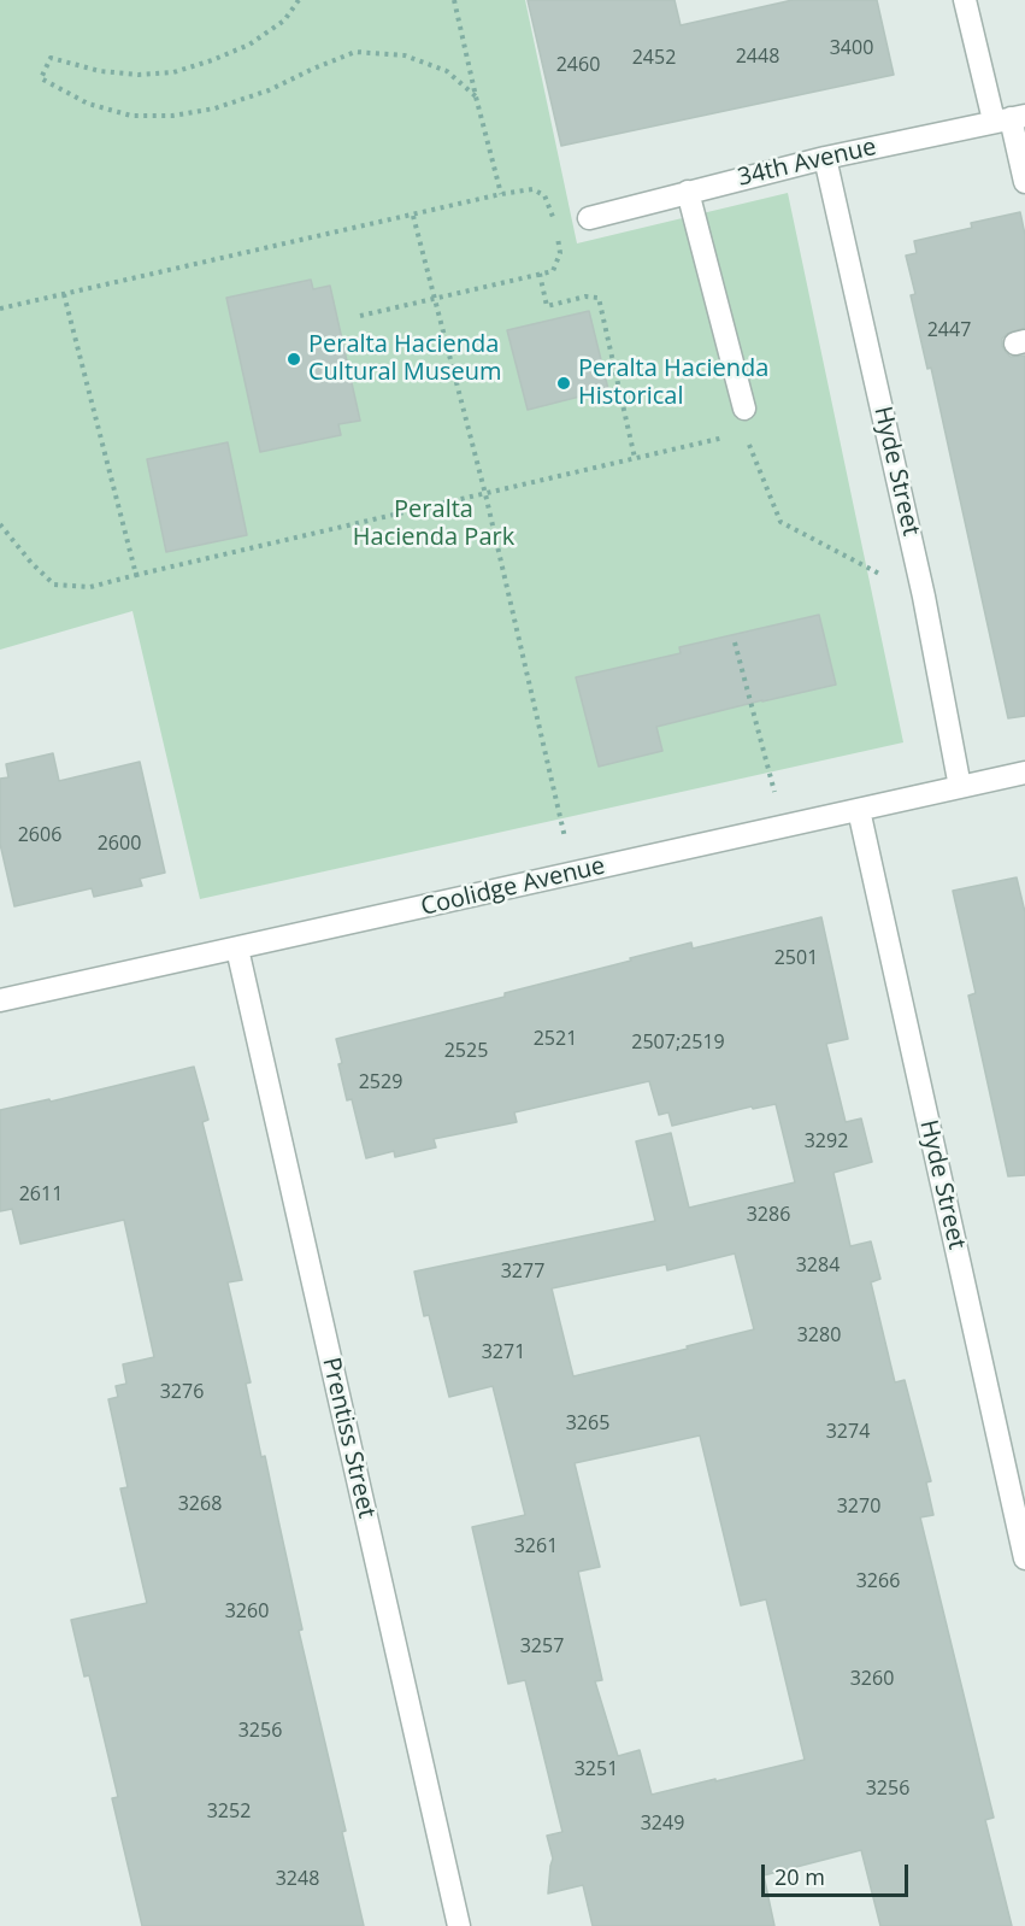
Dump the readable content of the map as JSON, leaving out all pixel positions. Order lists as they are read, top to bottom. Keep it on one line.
{"streets":{"street":["34th Avenue","Hyde Street","Coolidge Avenue","Prentiss Street"]},"crossings":[["34th Avenue","Hyde Street"],["Hyde Street","Coolidge Avenue"],["Coolidge Avenue","Prentiss Street"]],"parks":["Peralta Hacienda Park"],"places":["Peralta Hacienda Cultural Museum","Peralta Hacienda Historical"],"house_numbers":["3400","2448","2452","2460","2447","2606","2600","2501","2521","2507;2519","2525","2529","3292","2611","3286","3284","3277","3280","3271","3276","3265","3274","3268","3270","3261","3266","3260","3257","3260","3256","3251","3256","3252","3249","3248"],"scale_bar":"20 m"}
